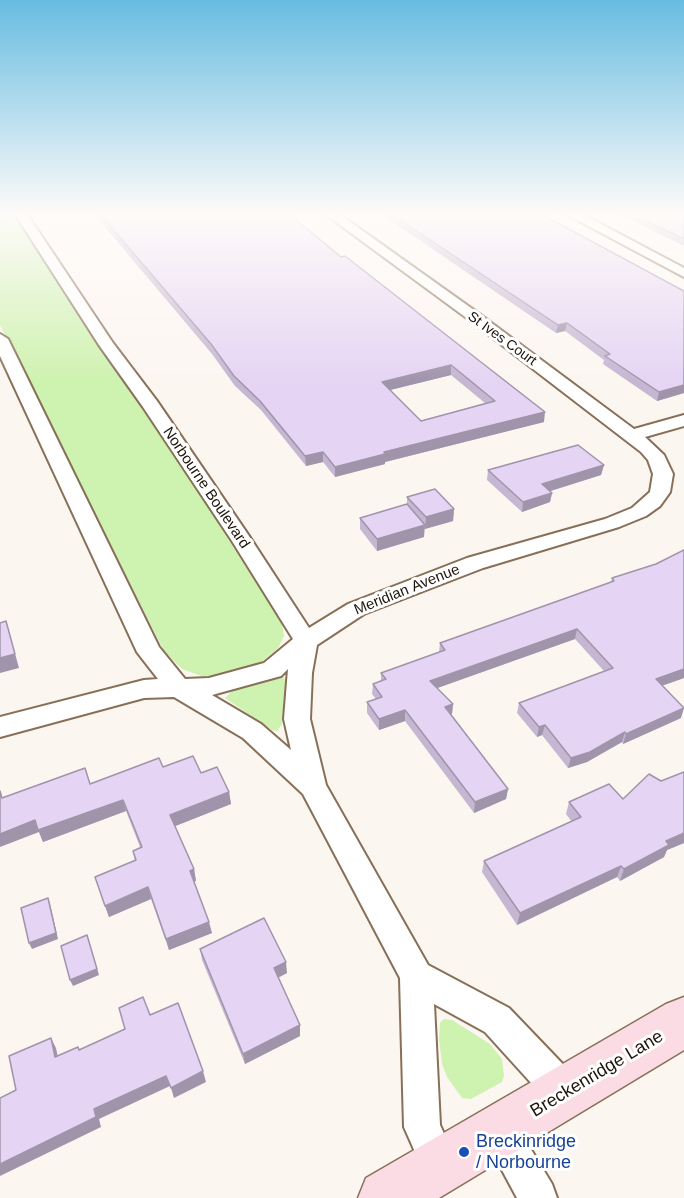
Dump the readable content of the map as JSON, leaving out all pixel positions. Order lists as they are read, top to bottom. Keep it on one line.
{"streets":{"main road":["Breckenridge Lane"],"street":["St Ives Court","Norbourne Boulevard","Meridian Avenue"]},"crossings":[["St Ives Court","Meridian Avenue"],["Norbourne Boulevard","Meridian Avenue"]],"places":["Breckinridge / Norbourne"]}
